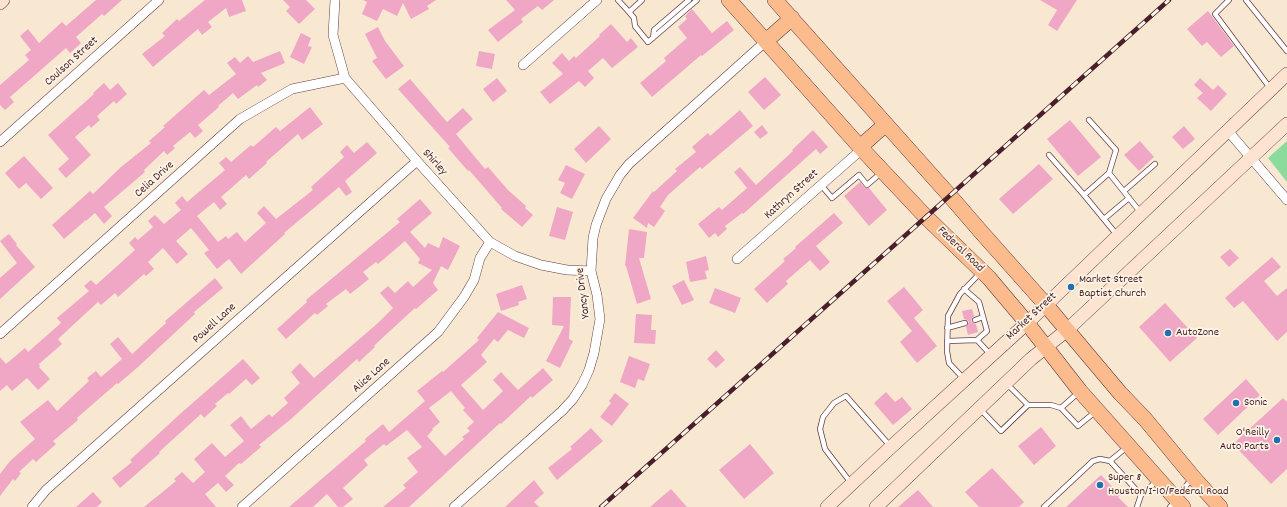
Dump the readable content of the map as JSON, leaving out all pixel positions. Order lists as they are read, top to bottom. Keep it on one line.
{"streets":{"main road":["Federal Road","Market Street"],"street":["Coulson Street","Shirley","Celia Drive","Kathryn Street","Yancy Drive","Powell Lane","Alice Lane"]},"crossings":[["Shirley","Celia Drive"],["Shirley","Yancy Drive"],["Shirley","Powell Lane"],["Shirley","Alice Lane"],["Kathryn Street","Federal Road"],["Federal Road","Yancy Drive"],["Federal Road","Market Street"]],"places":["Market Street Baptist Church","AutoZone","Sonic","O'Reilly Auto Parts","Super 8 Houston/I-10/Federal Road"]}
